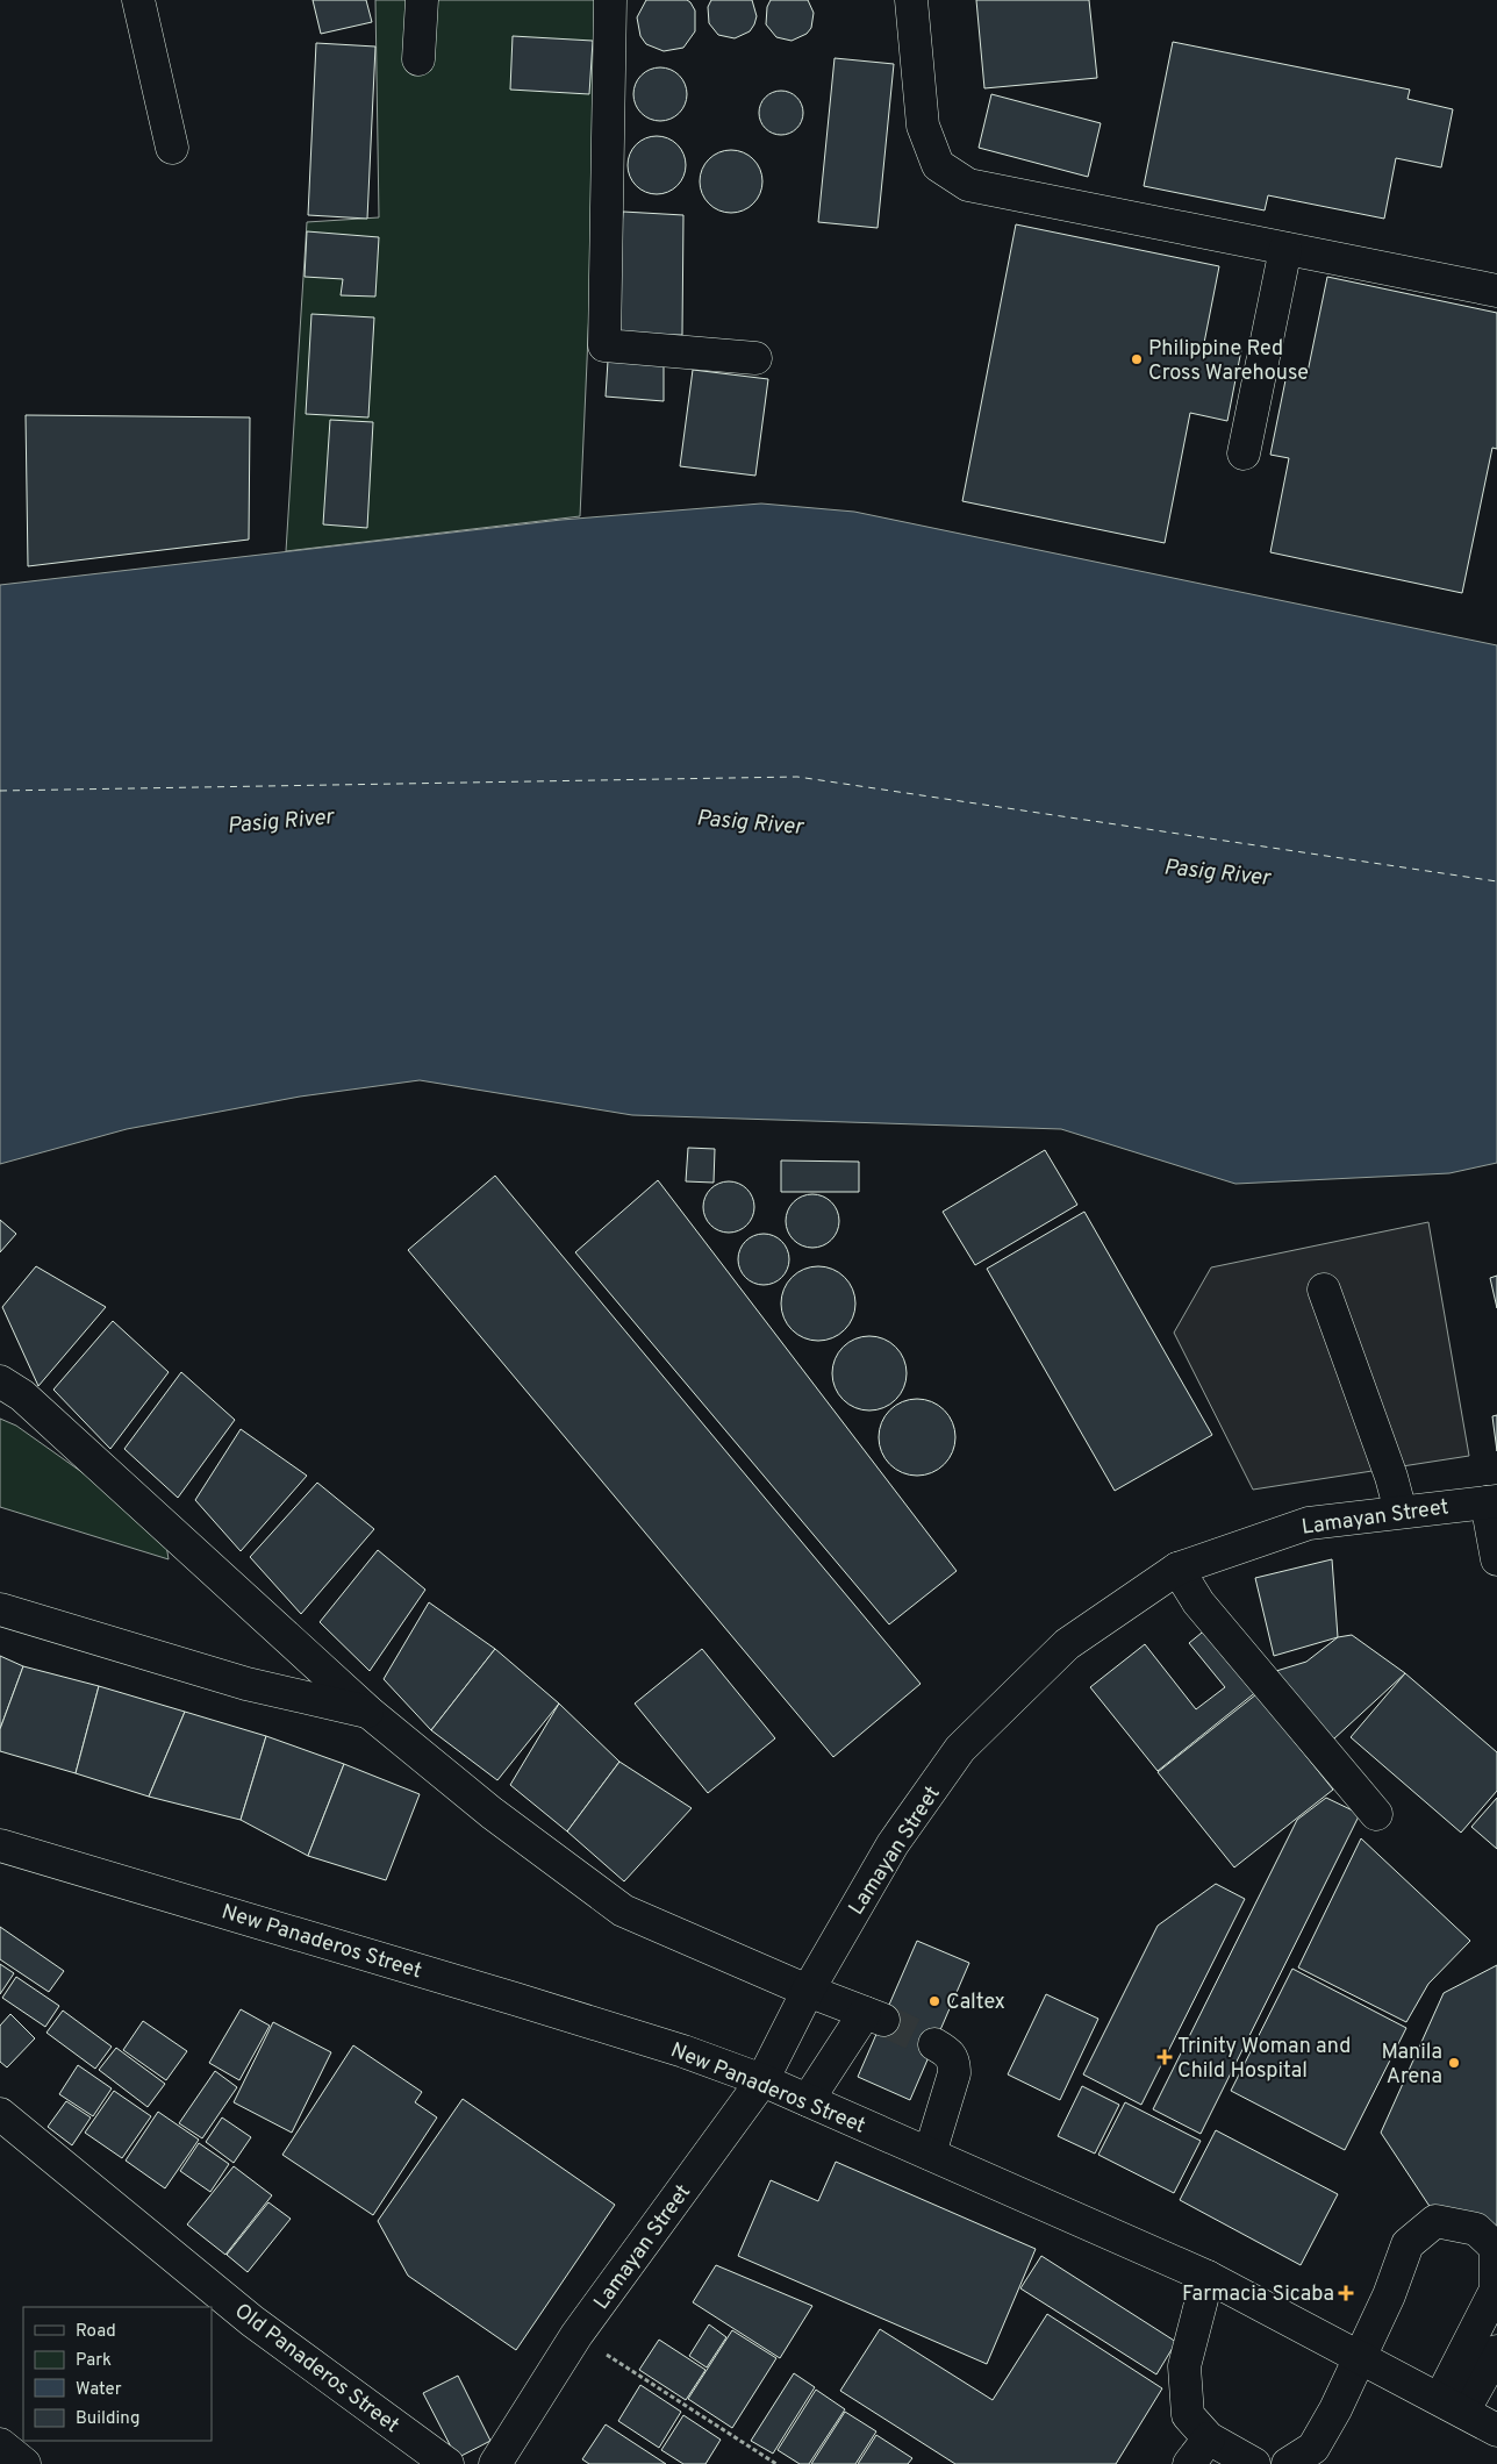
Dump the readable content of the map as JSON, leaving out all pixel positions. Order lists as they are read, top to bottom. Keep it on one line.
{"streets":{"street":["Lamayan Street","New Panaderos Street","Old Panaderos Street"]},"crossings":[["Lamayan Street","New Panaderos Street"]],"water":["Pasig River"],"places":{"other":["Philippine Red Cross Warehouse","Caltex","Manila Arena"],"health":["Trinity Woman and Child Hospital","Farmacia Sicaba"]},"legend":["Road","Park","Water","Building"]}
